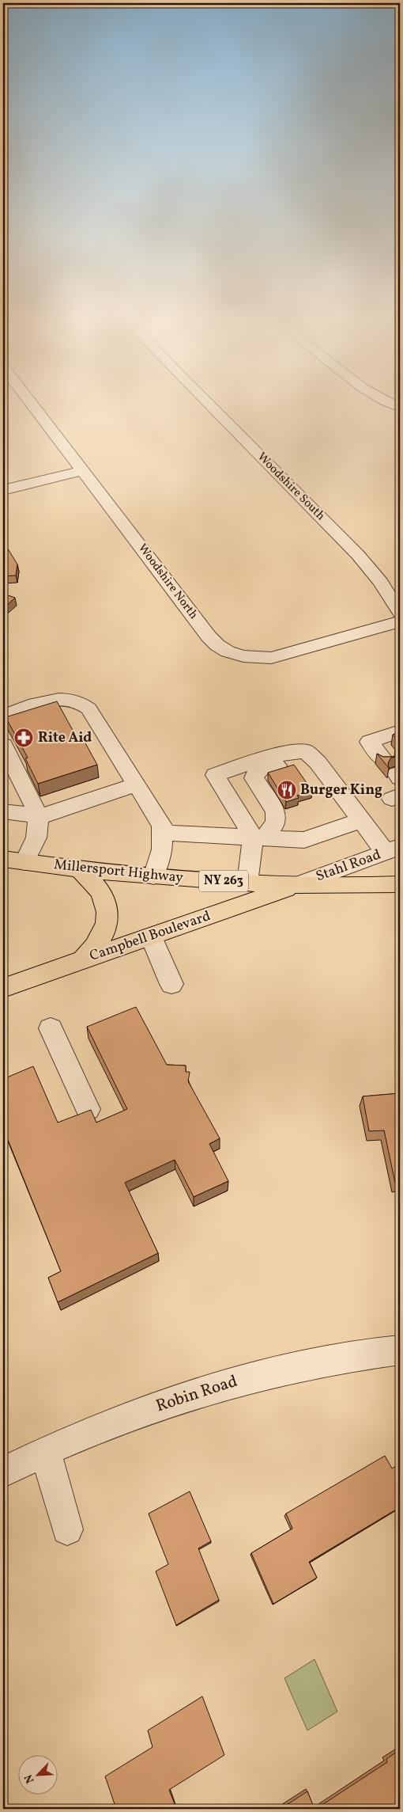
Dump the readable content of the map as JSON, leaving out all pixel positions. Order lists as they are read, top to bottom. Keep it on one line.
{"streets":{"main road":["Millersport Highway","NY 263","Campbell Boulevard"],"street":["Woodshire South","Woodshire North","Stahl Road","Robin Road"]},"crossings":[["Stahl Road","Millersport Highway"],["Stahl Road","Campbell Boulevard"],["Millersport Highway","Campbell Boulevard"]],"places":{"pharmacy":["Rite Aid"],"restaurant":["Burger King"]},"north":"bottom left"}
